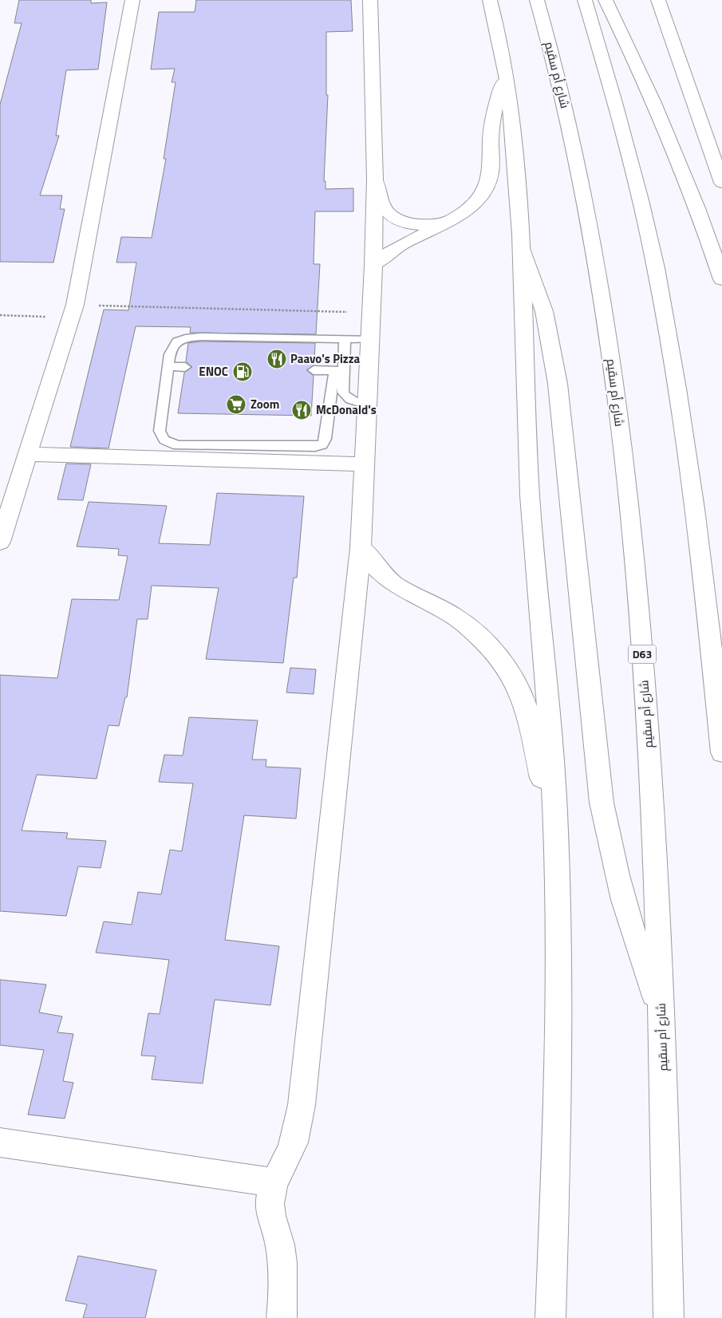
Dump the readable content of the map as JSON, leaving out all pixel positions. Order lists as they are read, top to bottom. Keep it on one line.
{"streets":{"main road":["شارع أم سقيم","D63"]},"places":{"restaurant":["Paavo's Pizza","McDonald's"],"fuel station":["ENOC"],"supermarket":["Zoom"]}}
